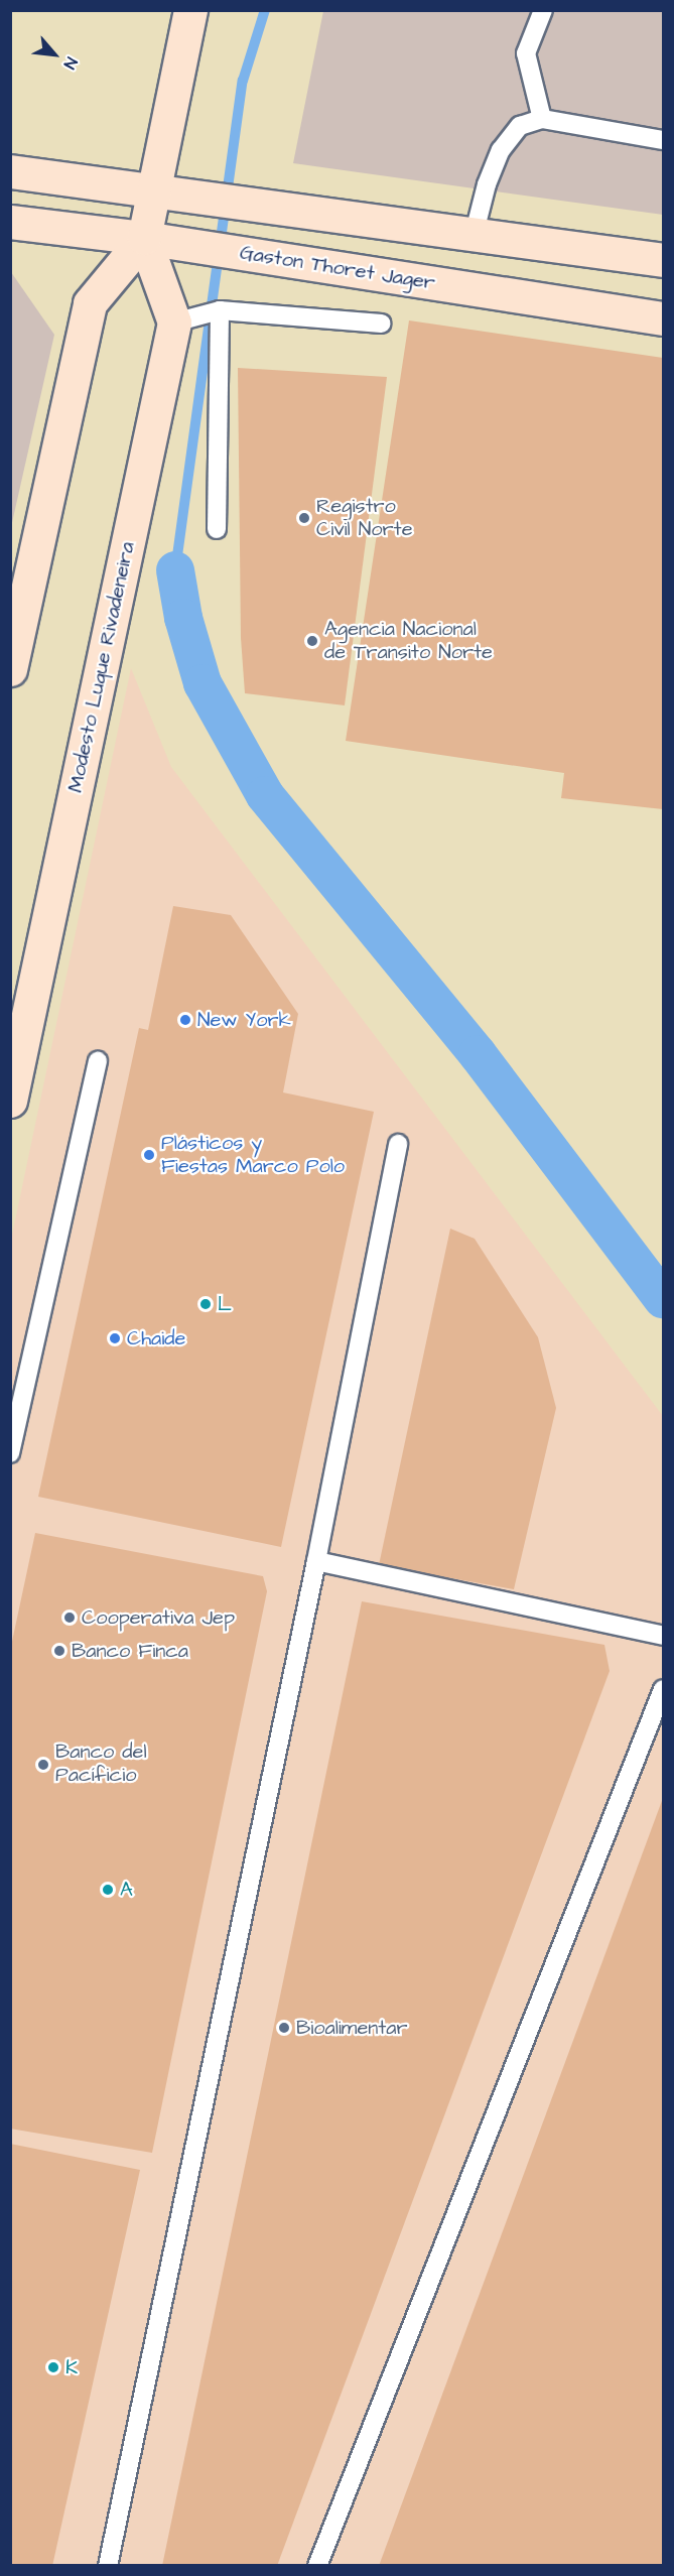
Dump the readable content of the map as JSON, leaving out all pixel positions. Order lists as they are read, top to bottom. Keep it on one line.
{"streets":{"street":["Gaston Thoret Jager","Modesto Luque Rivadeneira"]},"places":["Registro Civil Norte","Agencia Nacional de Transito Norte","New York","Plásticos y Fiestas Marco Polo","L","Chaide","Cooperativa Jep","Banco Finca","Banco del Pacíficio","A","Bioalimentar","K"],"north":"bottom right"}
